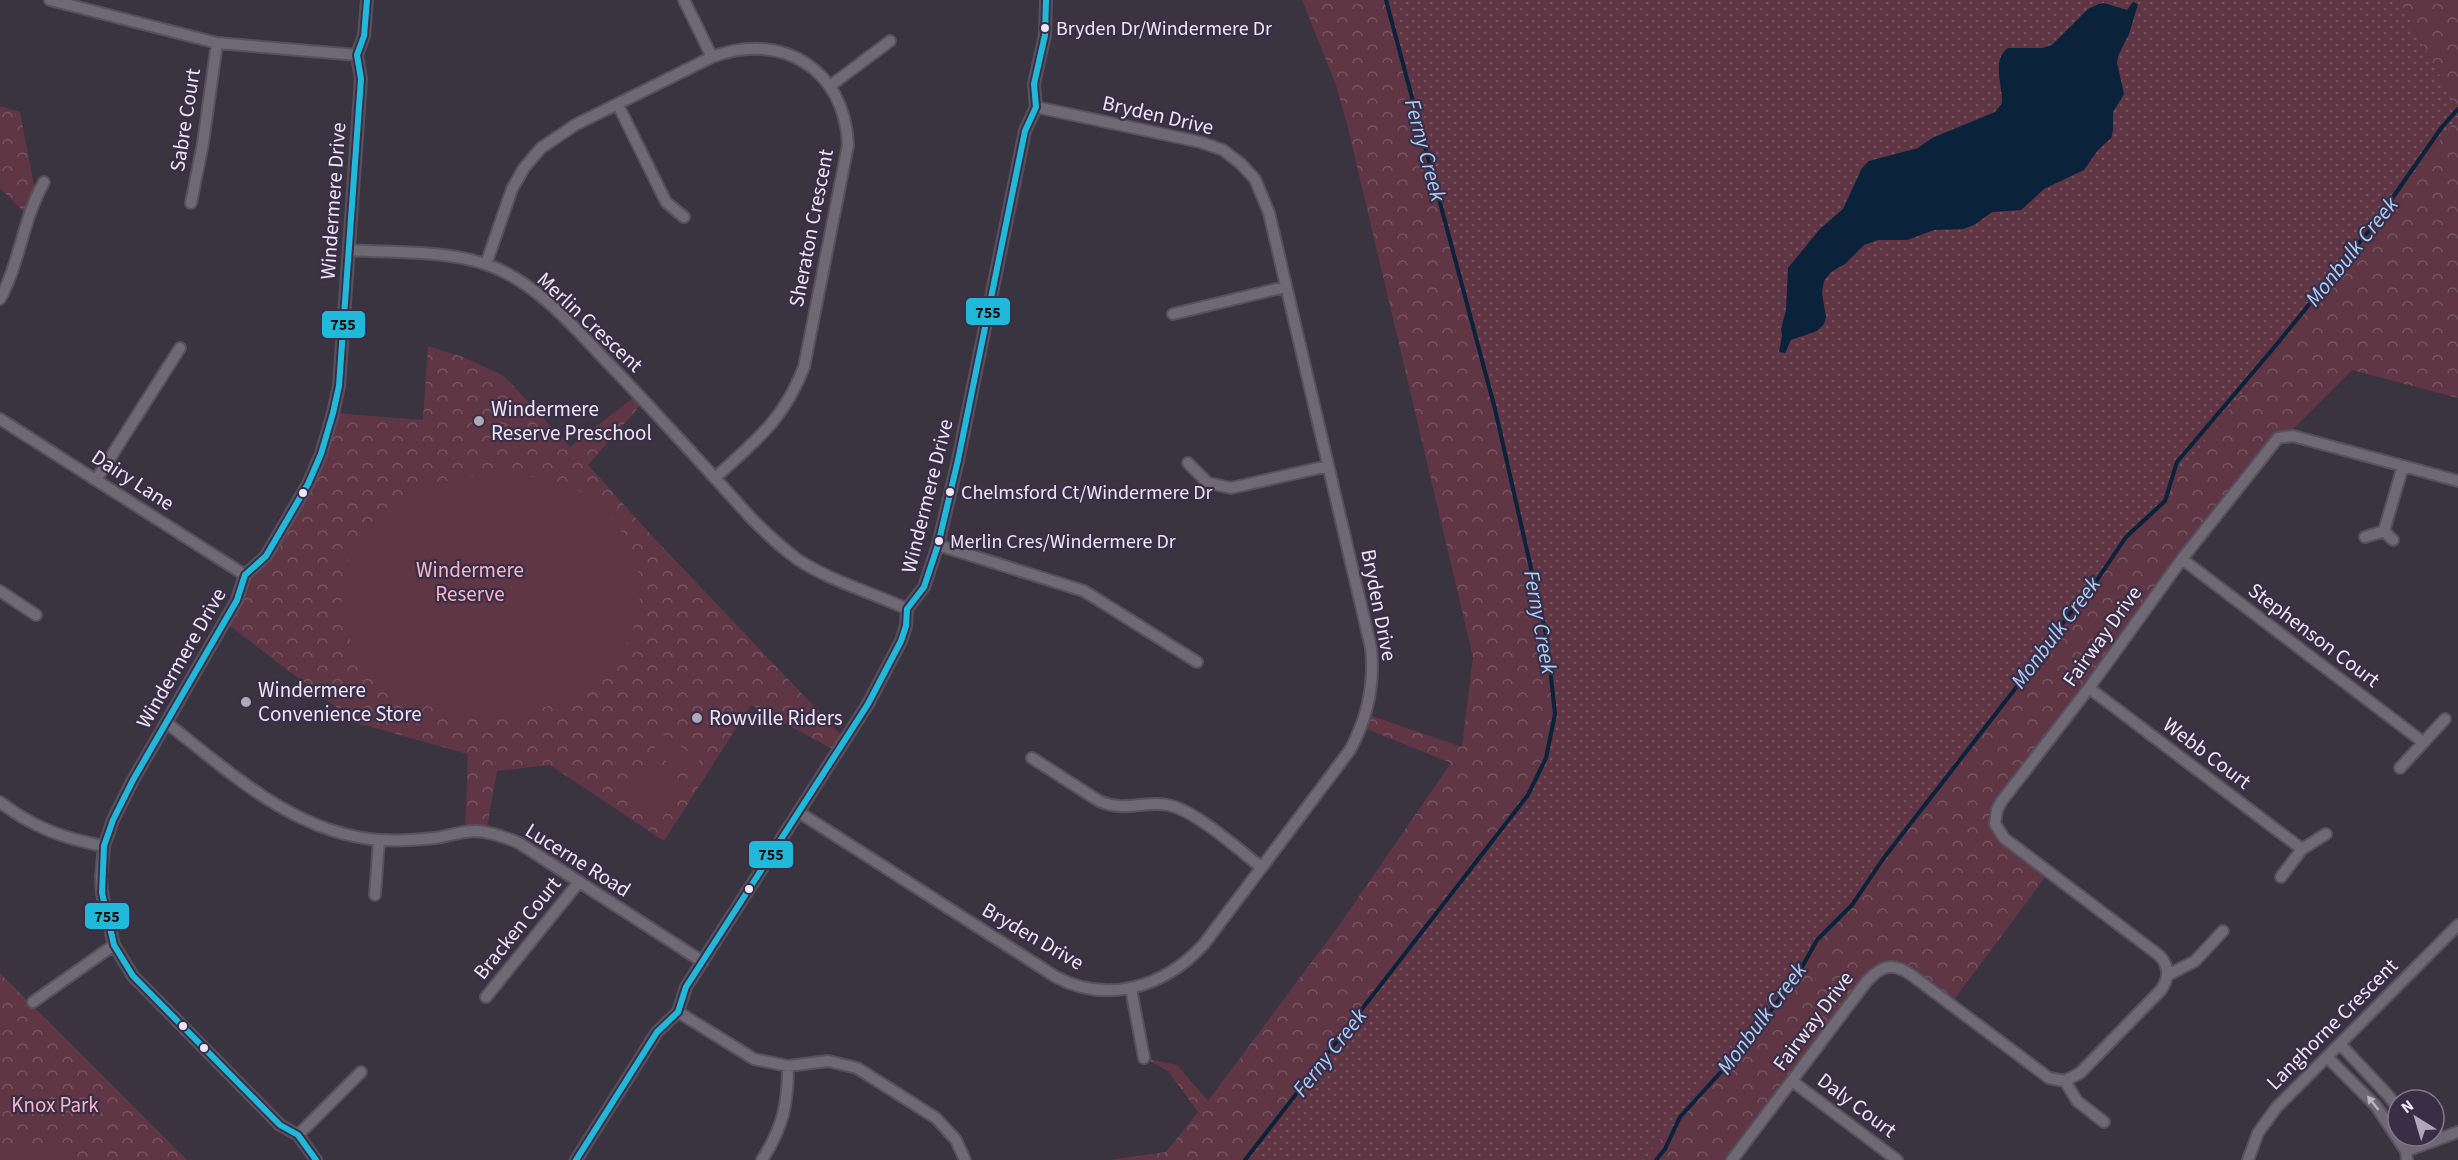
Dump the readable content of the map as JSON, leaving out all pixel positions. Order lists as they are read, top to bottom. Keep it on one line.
{"streets":{"street":["Bryden Drive","Sabre Court","Windermere Drive","Sheraton Crescent","Merlin Crescent","Dairy Lane","Stephenson Court","Fairway Drive","Webb Court","Lucerne Road","Bracken Court","Langhorne Crescent","Daly Court"]},"crossings":[["Bryden Drive","Windermere Drive"],["Windermere Drive","Merlin Crescent"],["Windermere Drive","Dairy Lane"],["Windermere Drive","Lucerne Road"],["Sheraton Crescent","Merlin Crescent"],["Stephenson Court","Fairway Drive"],["Fairway Drive","Webb Court"],["Fairway Drive","Daly Court"],["Lucerne Road","Bracken Court"]],"water":["Ferny Creek","Monbulk Creek"],"parks":["Windermere Reserve","Knox Park"],"places":["Bryden Dr/Windermere Dr","Windermere Reserve Preschool","Chelmsford Ct/Windermere Dr","Merlin Cres/Windermere Dr","Windermere Convenience Store","Rowville Riders"],"lines":["transit line 755"],"north":"top left"}
